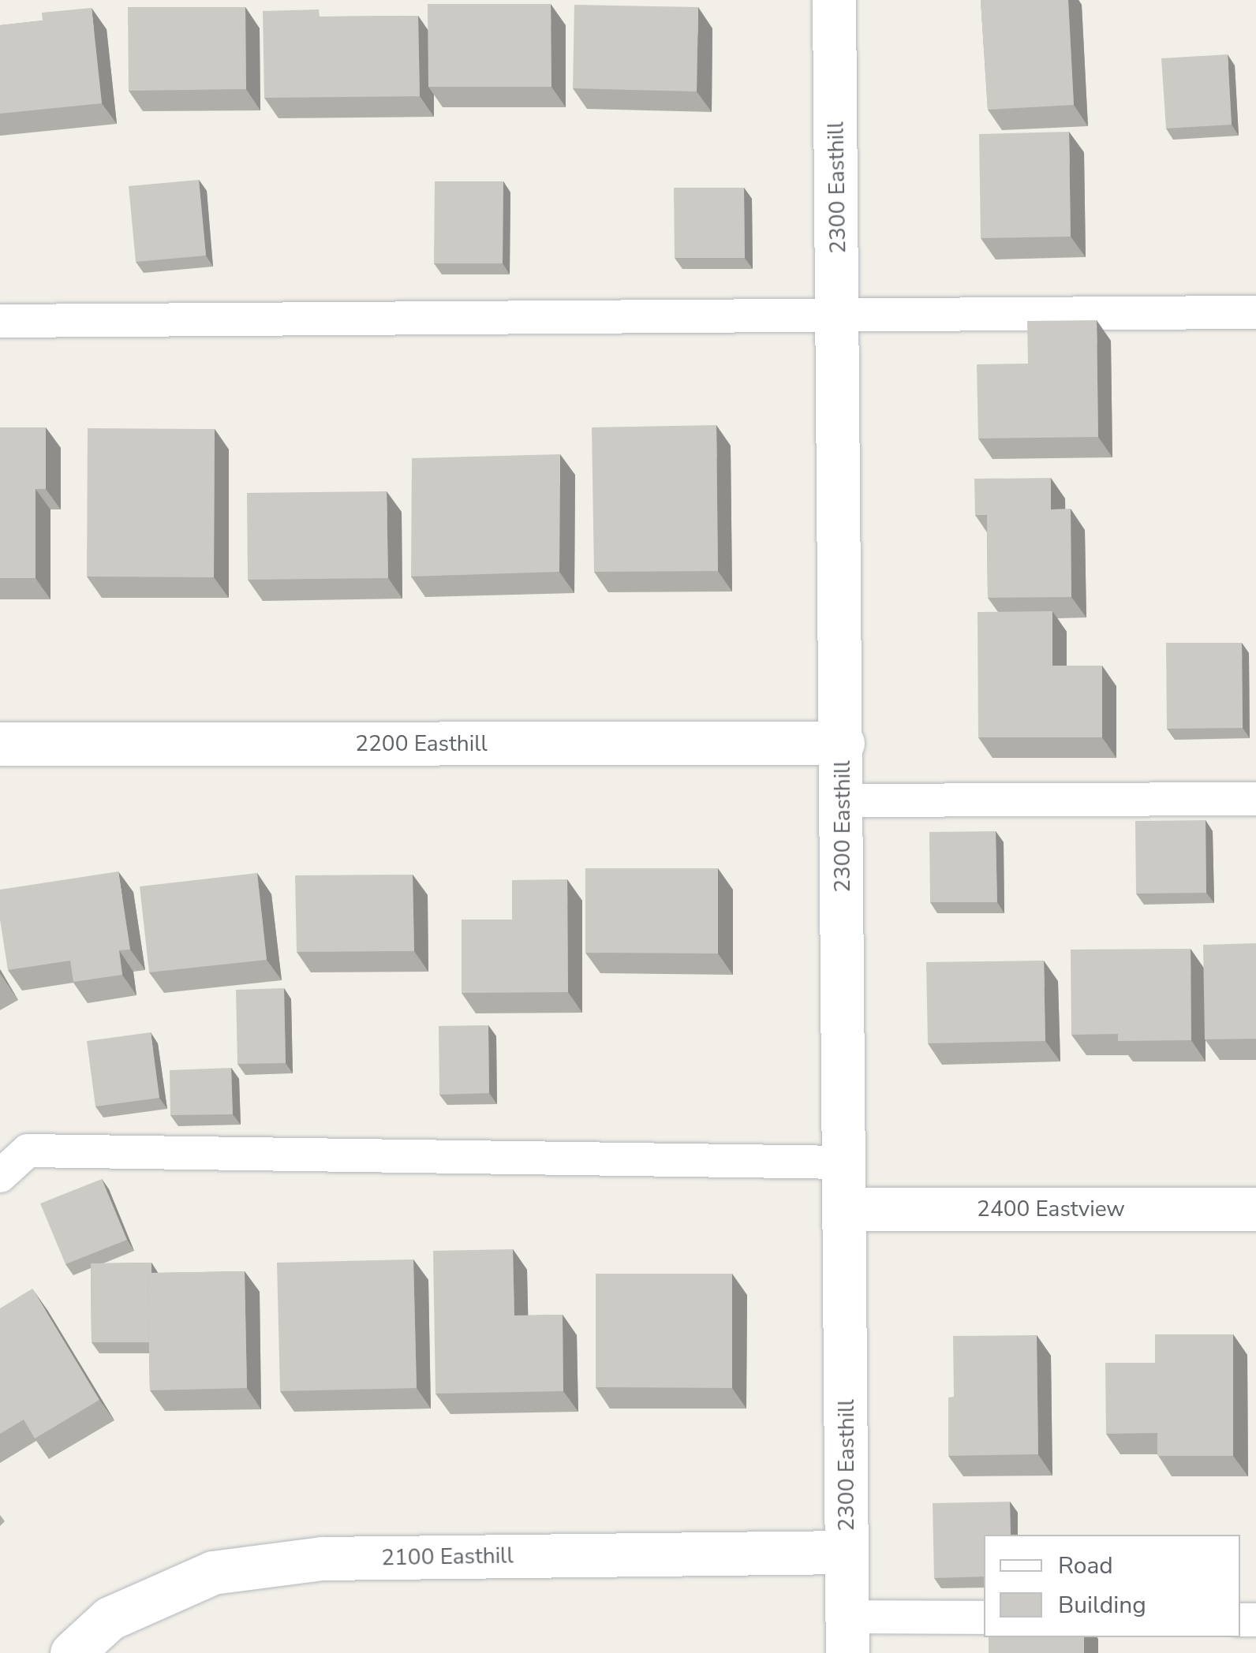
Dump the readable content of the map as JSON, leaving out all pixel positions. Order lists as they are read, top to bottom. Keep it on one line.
{"streets":{"street":["2300 Easthill","2200 Easthill","2400 Eastview","2100 Easthill"]},"crossings":[["2300 Easthill","2200 Easthill"],["2300 Easthill","2400 Eastview"],["2300 Easthill","2100 Easthill"]],"legend":["Road","Building"]}
